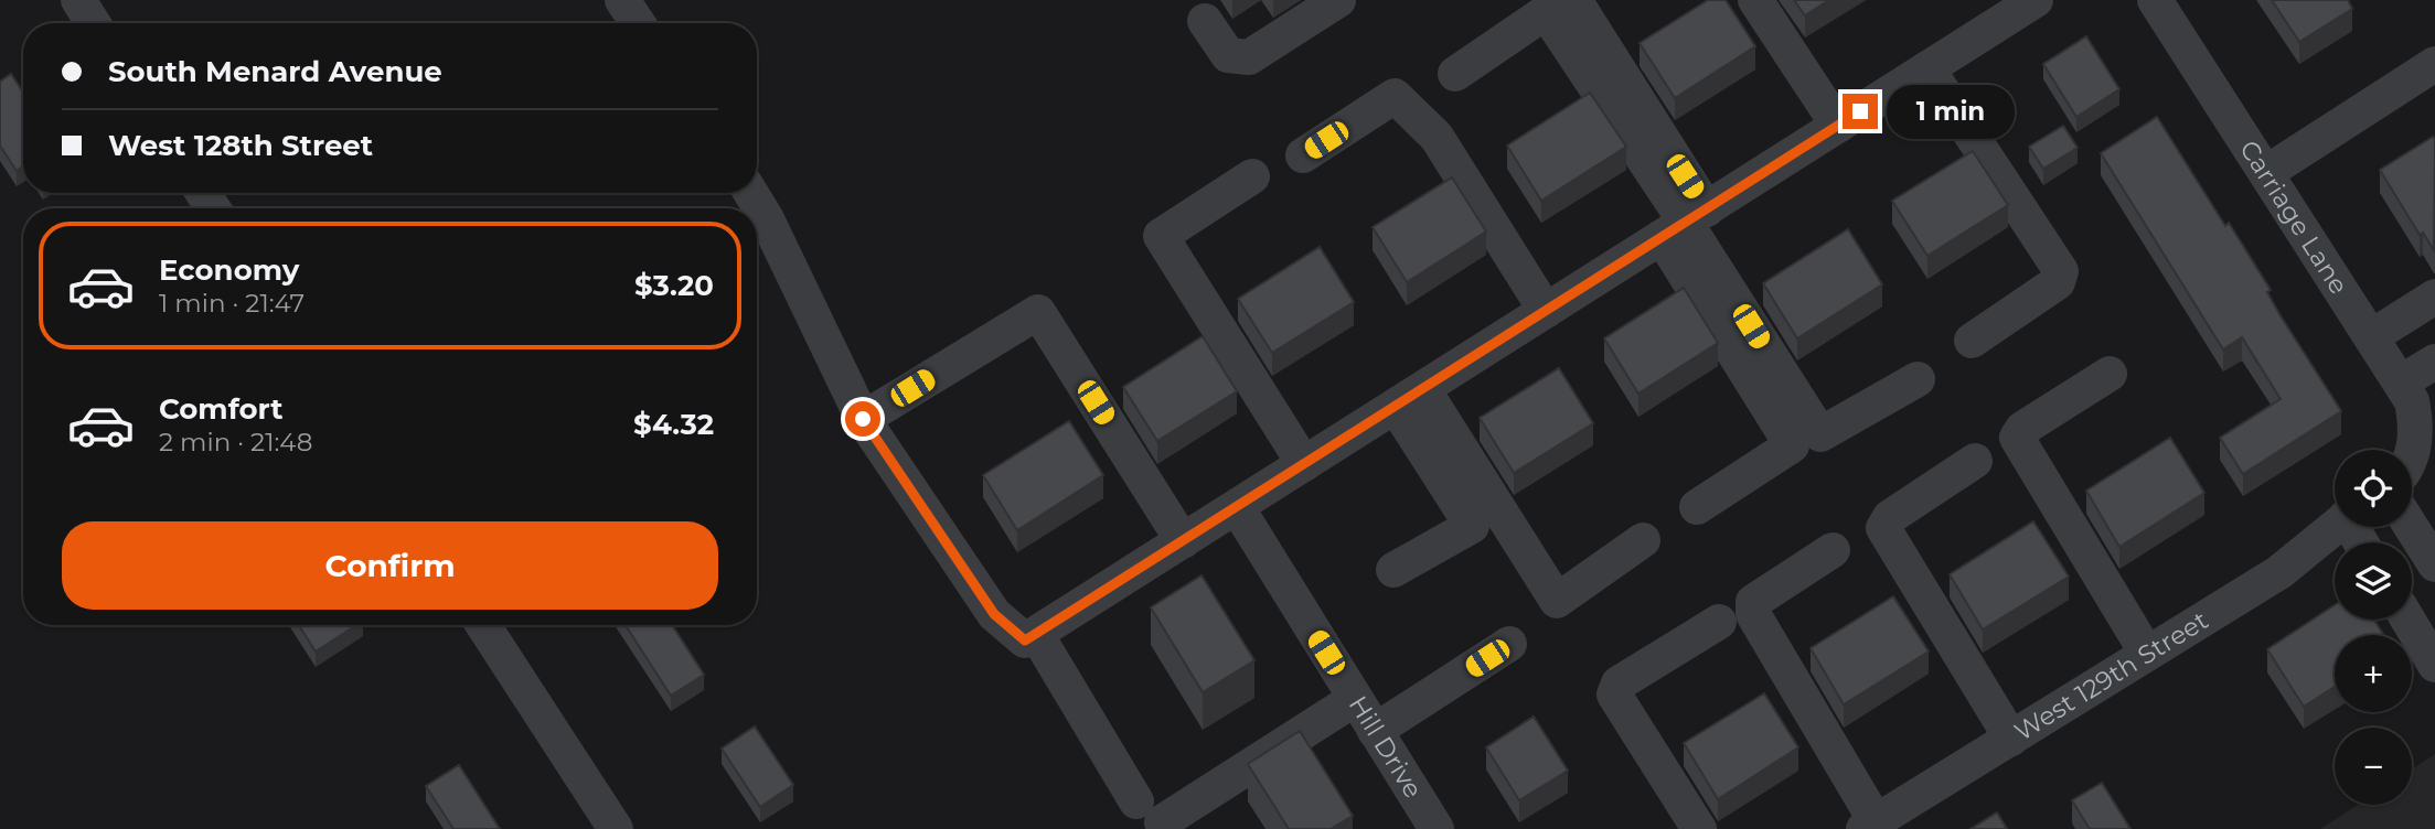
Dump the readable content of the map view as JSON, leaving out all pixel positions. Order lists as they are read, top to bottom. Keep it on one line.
{"streets":{"street":["Carriage Lane","West 129th Street","Hill Drive"]},"page":{"banner":["South Menard Avenue","West 128th Street"],"bubble":"1 min","list":[{"name":"Economy","note":"1 min · 21:47","value":"$3.20"},{"name":"Comfort","note":"2 min · 21:48","value":"$4.32"}],"map_buttons":["+","−"],"buttons":"Confirm"}}
